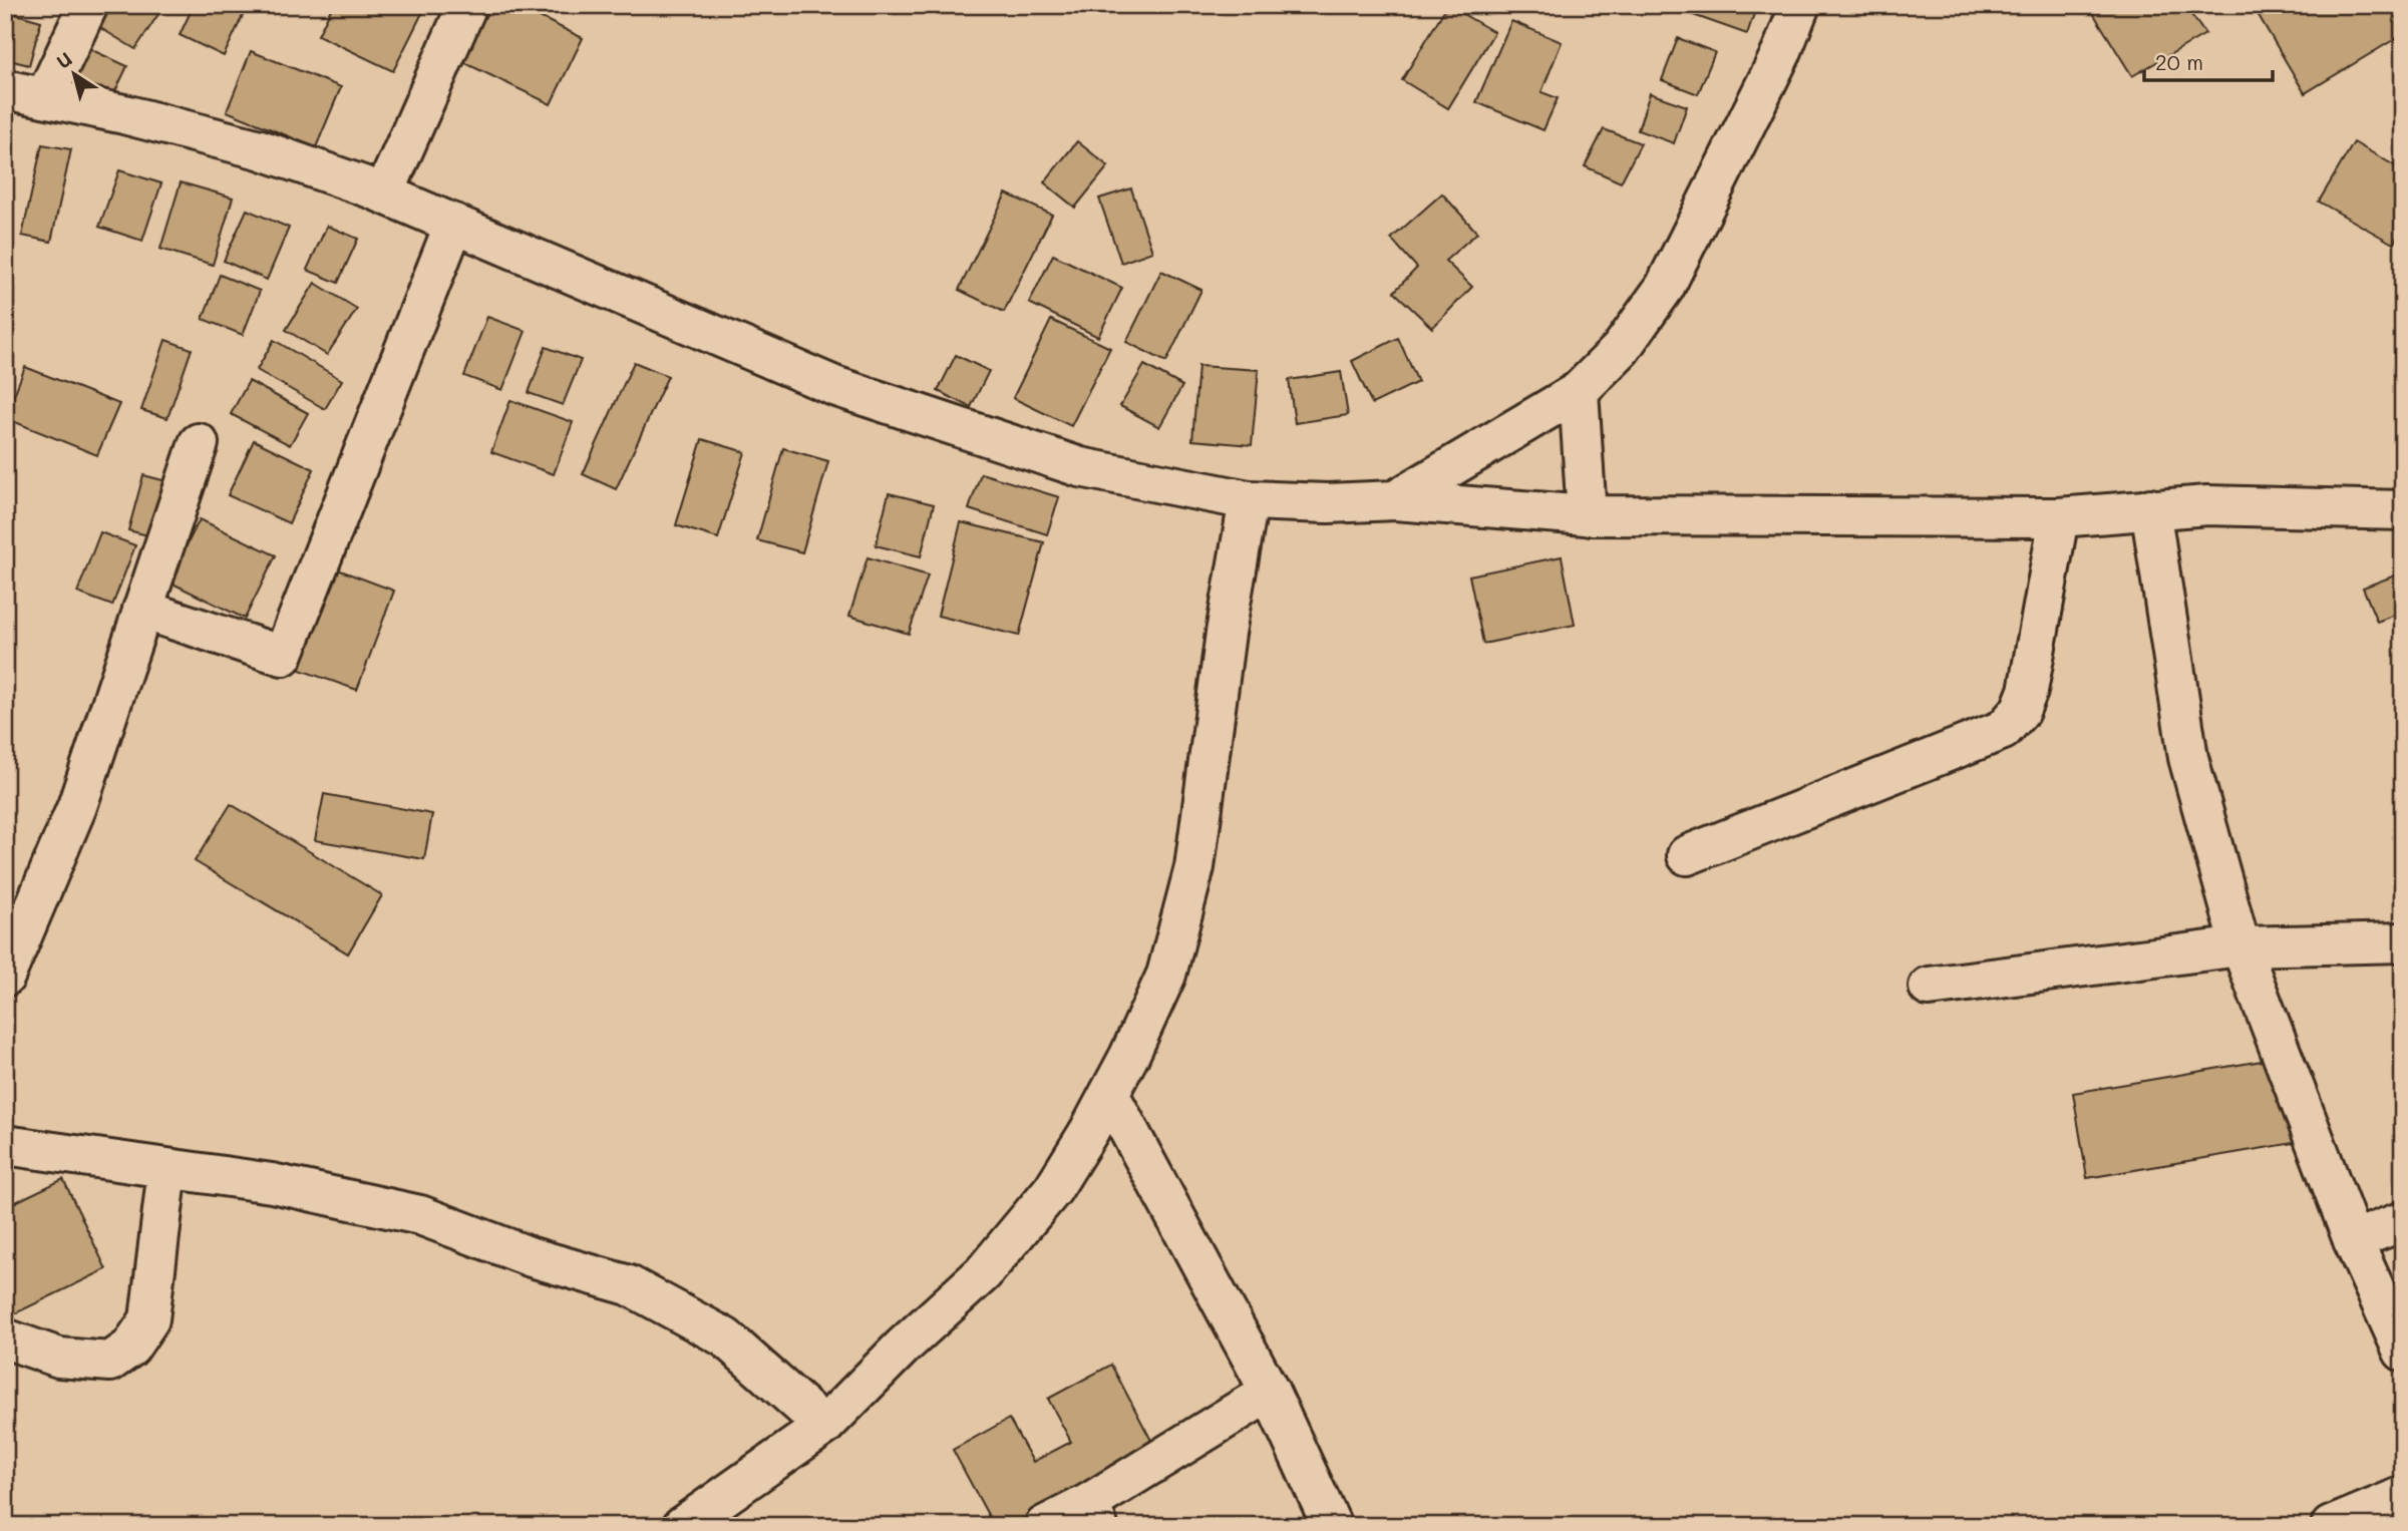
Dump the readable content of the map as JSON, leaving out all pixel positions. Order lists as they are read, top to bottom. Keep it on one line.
{"scale_bar":"20 m","north":"top left"}
